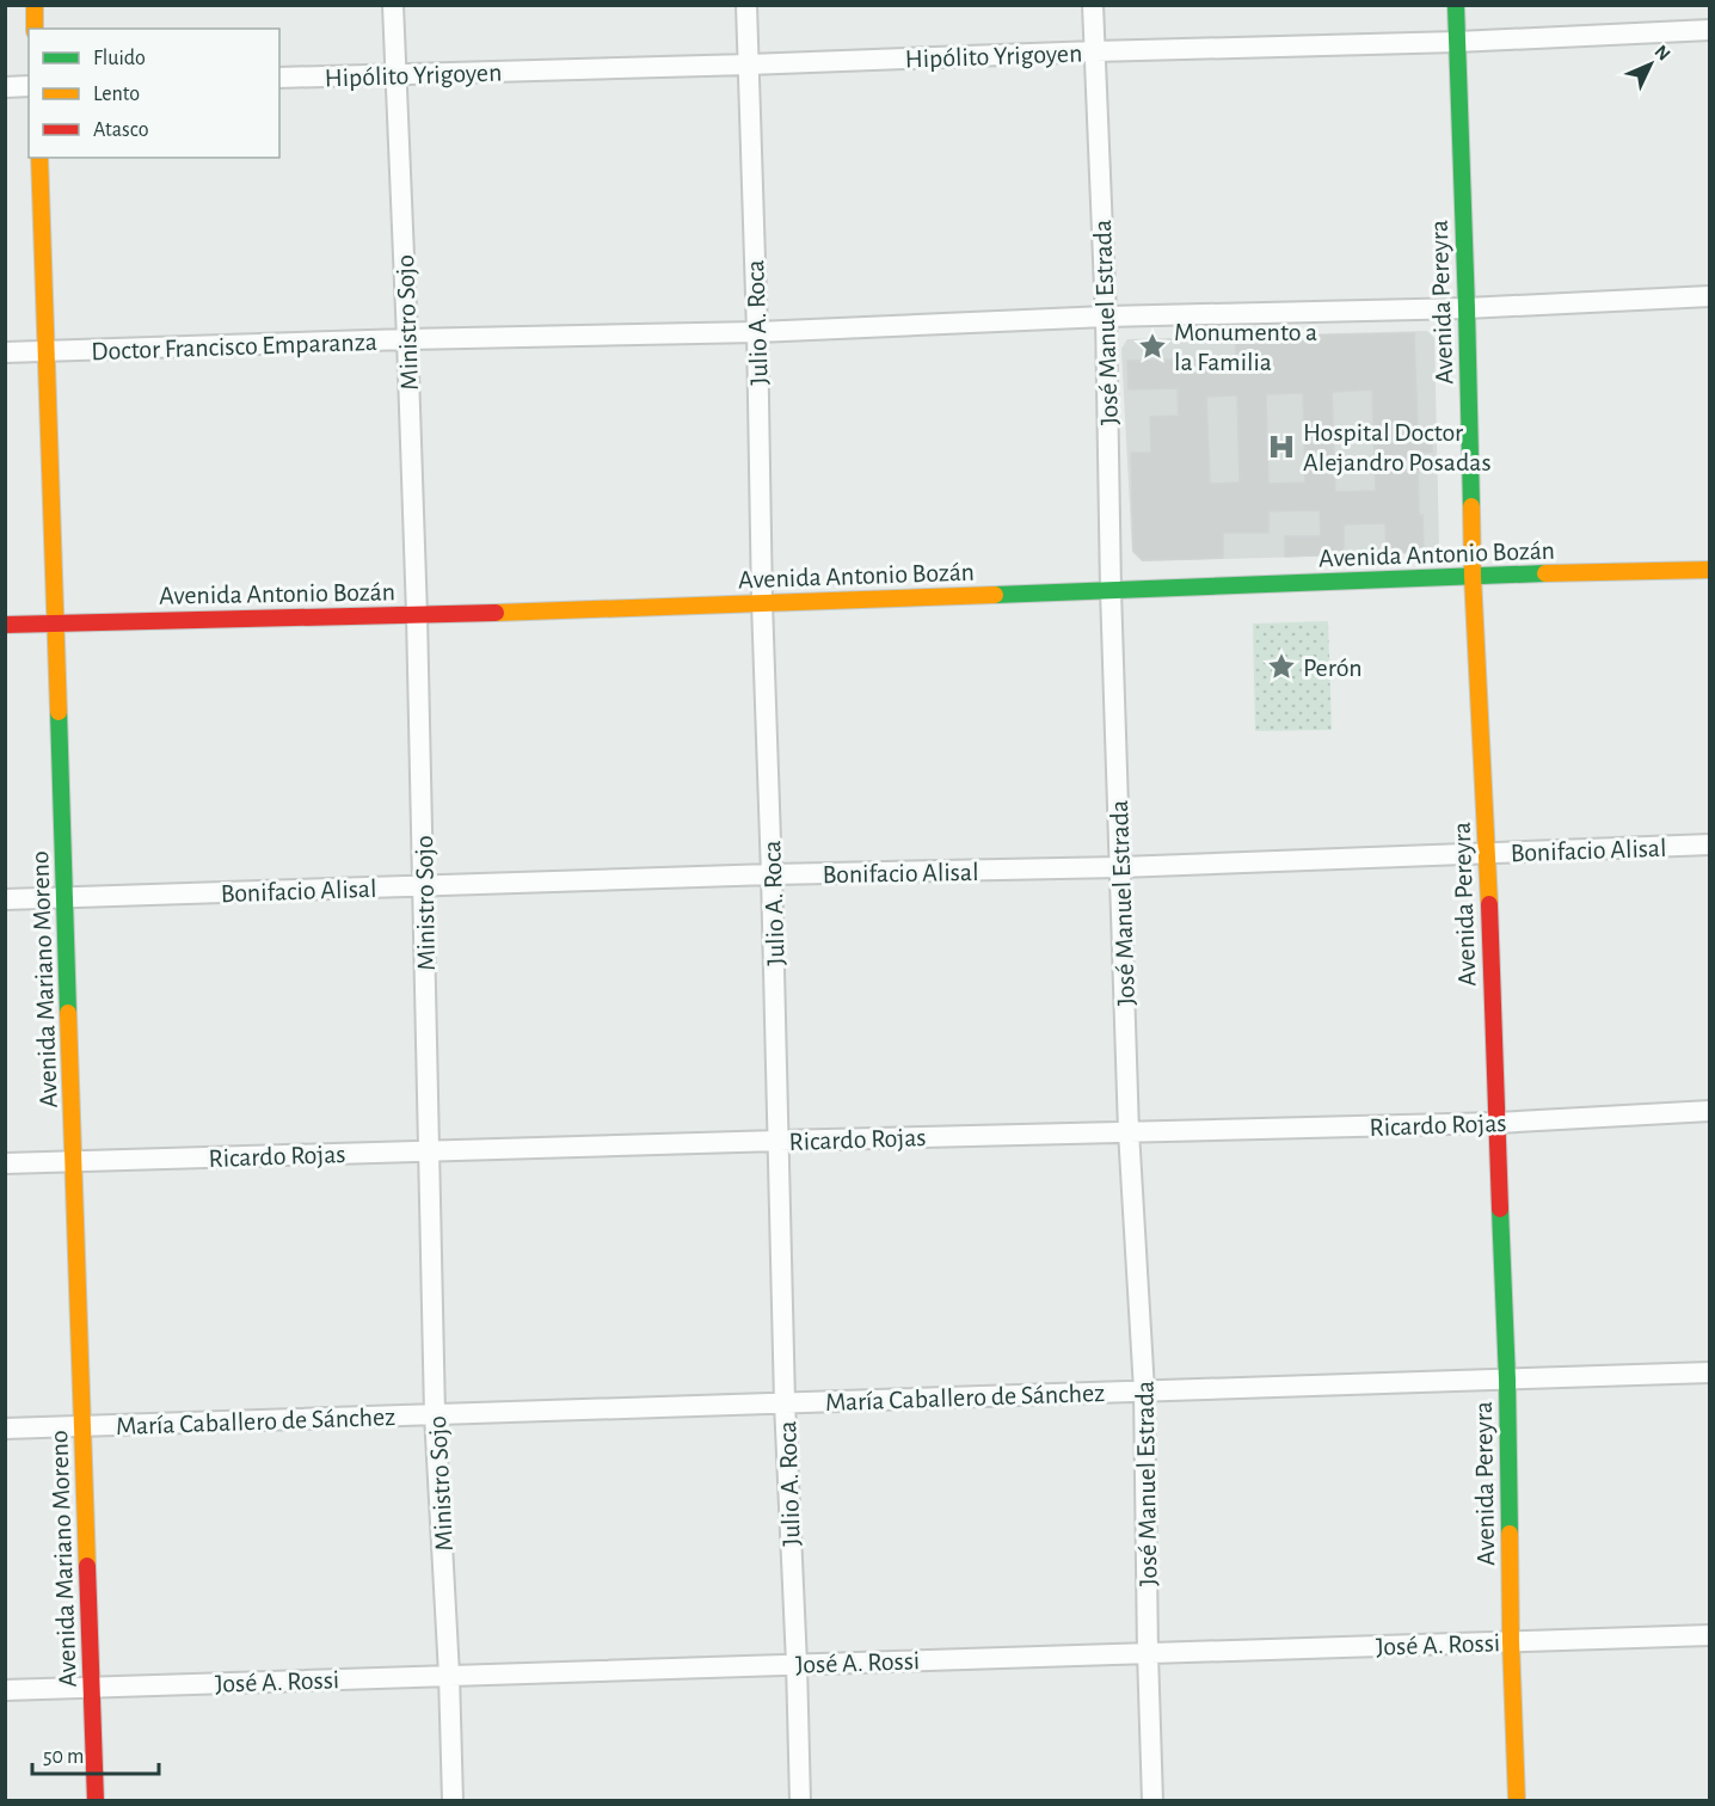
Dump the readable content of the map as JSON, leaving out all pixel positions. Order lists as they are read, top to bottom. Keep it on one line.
{"streets":{"main road":["Avenida Pereyra","Avenida Antonio Bozán","Avenida Mariano Moreno"],"street":["Hipólito Yrigoyen","Ministro Sojo","Julio A. Roca","José Manuel Estrada","Doctor Francisco Emparanza","Bonifacio Alisal","Ricardo Rojas","María Caballero de Sánchez","José A. Rossi"]},"crossings":[["Hipólito Yrigoyen","Avenida Pereyra"],["Hipólito Yrigoyen","Ministro Sojo"],["Hipólito Yrigoyen","Julio A. Roca"],["Hipólito Yrigoyen","José Manuel Estrada"],["Avenida Pereyra","Doctor Francisco Emparanza"],["Avenida Pereyra","Avenida Antonio Bozán"],["Avenida Pereyra","Bonifacio Alisal"],["Avenida Pereyra","Ricardo Rojas"],["Avenida Pereyra","María Caballero de Sánchez"],["Avenida Pereyra","José A. Rossi"],["Ministro Sojo","Doctor Francisco Emparanza"],["Ministro Sojo","Avenida Antonio Bozán"],["Ministro Sojo","Bonifacio Alisal"],["Ministro Sojo","Ricardo Rojas"],["Ministro Sojo","María Caballero de Sánchez"],["Ministro Sojo","José A. Rossi"],["Julio A. Roca","Doctor Francisco Emparanza"],["Julio A. Roca","Avenida Antonio Bozán"],["Julio A. Roca","Bonifacio Alisal"],["Julio A. Roca","Ricardo Rojas"],["Julio A. Roca","María Caballero de Sánchez"],["Julio A. Roca","José A. Rossi"],["José Manuel Estrada","Doctor Francisco Emparanza"],["José Manuel Estrada","Avenida Antonio Bozán"],["José Manuel Estrada","Bonifacio Alisal"],["José Manuel Estrada","Ricardo Rojas"],["José Manuel Estrada","María Caballero de Sánchez"],["José Manuel Estrada","José A. Rossi"],["Doctor Francisco Emparanza","Avenida Mariano Moreno"],["Avenida Antonio Bozán","Avenida Mariano Moreno"],["Bonifacio Alisal","Avenida Mariano Moreno"],["Avenida Mariano Moreno","Ricardo Rojas"],["Avenida Mariano Moreno","María Caballero de Sánchez"],["Avenida Mariano Moreno","José A. Rossi"]],"places":{"place":["Monumento a la Familia","Perón"],"hospital":["Hospital Doctor Alejandro Posadas"]},"legend":["Fluido","Lento","Atasco"],"scale_bar":"50 m","north":"top right"}
